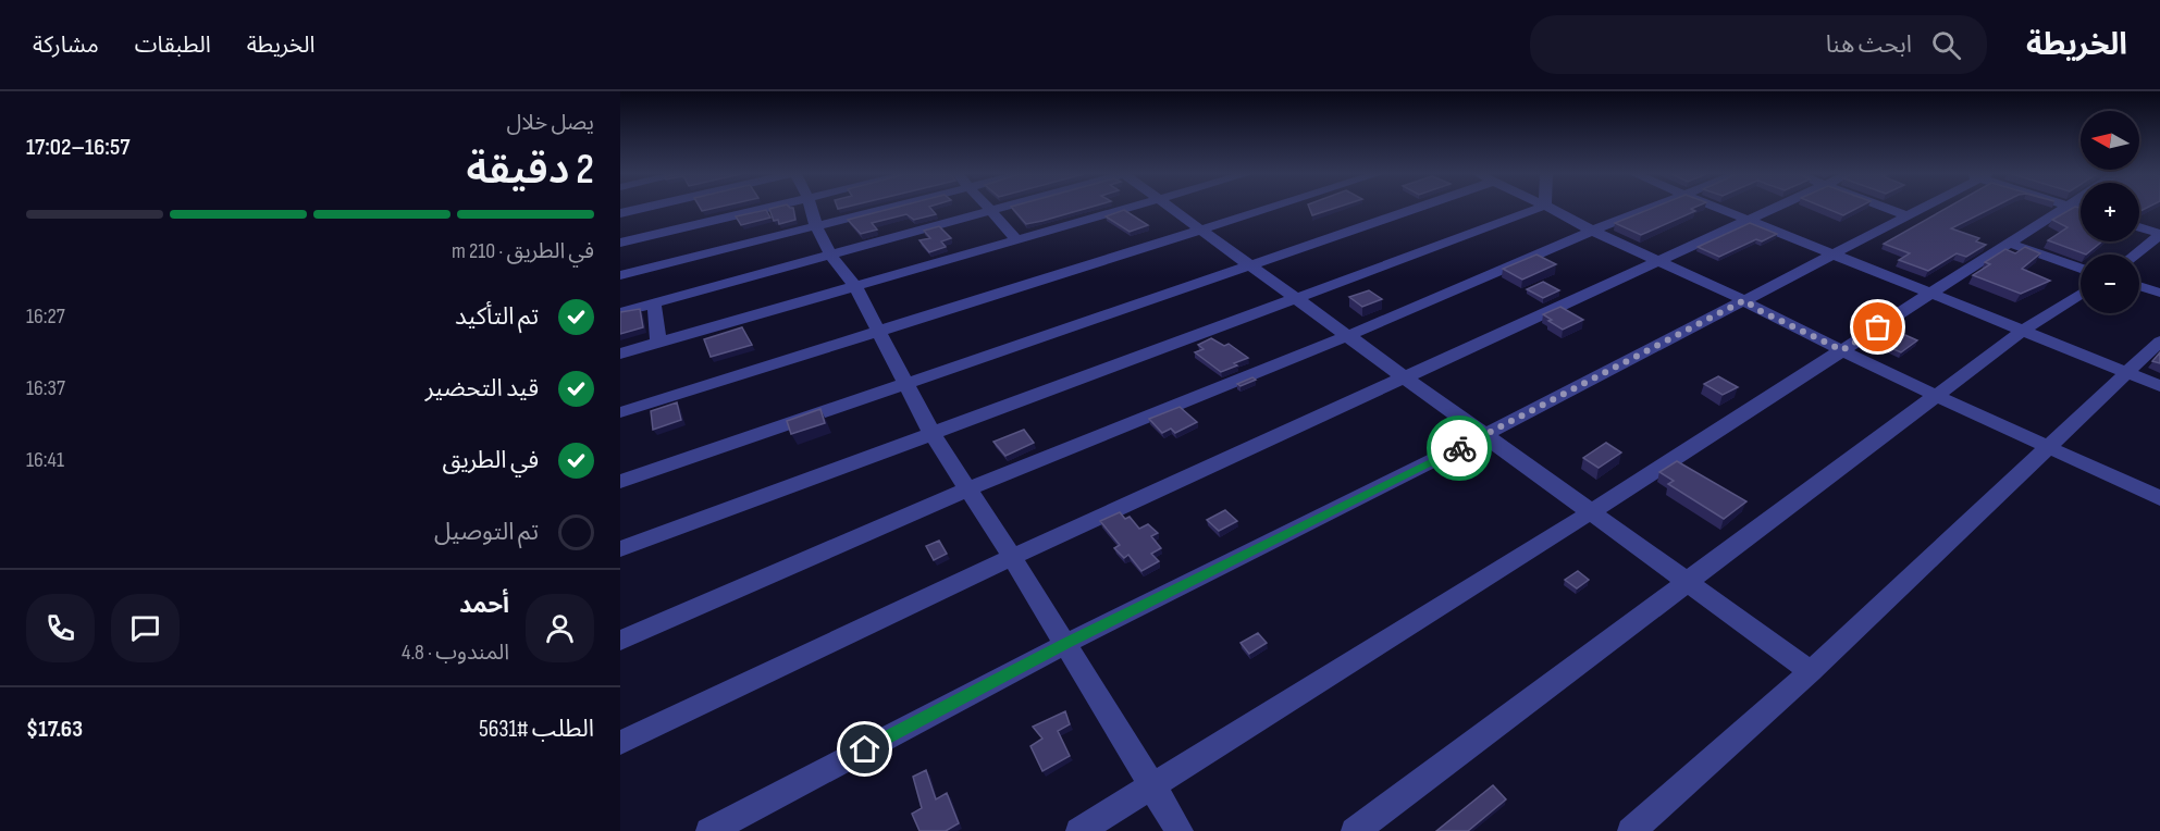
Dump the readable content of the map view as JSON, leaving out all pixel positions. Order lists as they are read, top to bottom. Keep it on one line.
{"north":"left","page":{"header":"الخريطة","search":"ابحث هنا","nav":["الخريطة","الطبقات","مشاركة"],"heading":["2 دقيقة","يصل خلال","16:57–17:02"],"panel":["أحمد","المندوب · 4.8","الطلب #5631","$17.63"],"map_buttons":["+","−"],"bar":"في الطريق · 210 m","list":[["تم التأكيد","16:27"],["قيد التحضير","16:37"],["في الطريق","16:41"],"تم التوصيل"]}}
